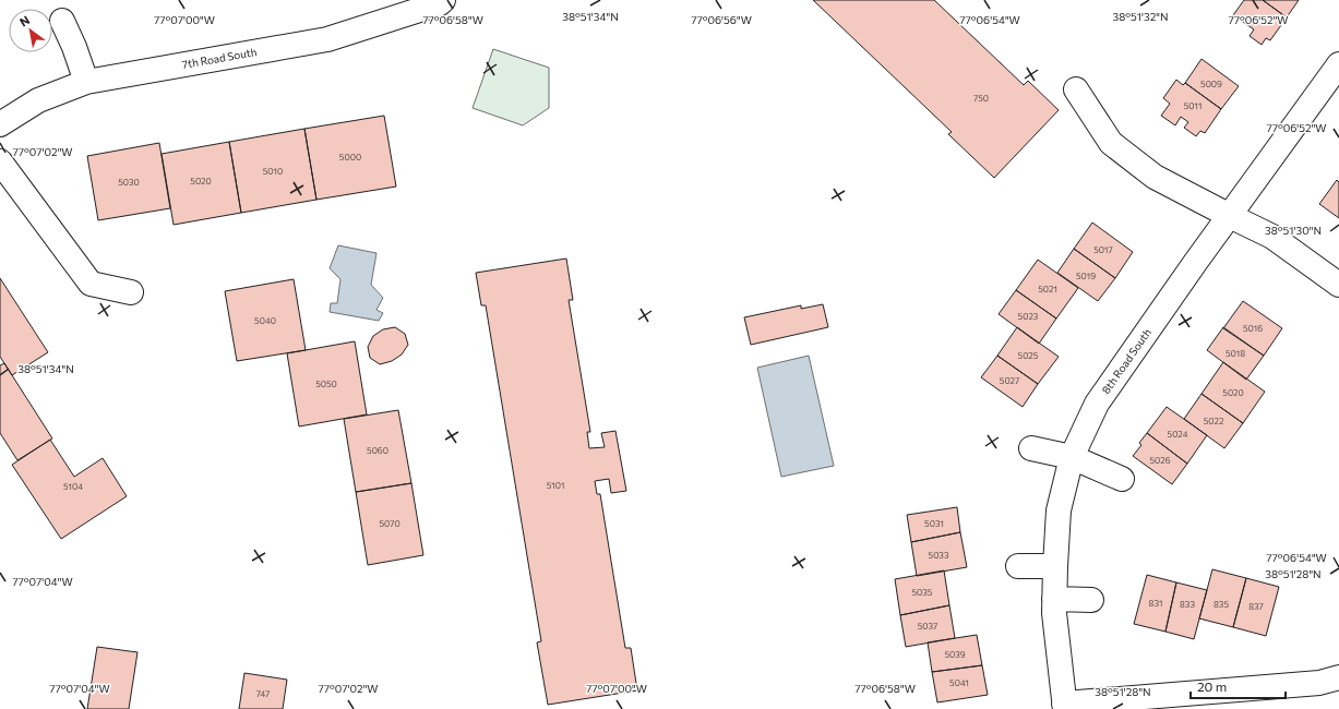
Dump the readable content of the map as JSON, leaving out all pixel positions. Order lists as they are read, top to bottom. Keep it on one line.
{"streets":{"street":["7th Road South","8th Road South"]},"house_numbers":["5009","750","5011","5000","5010","5020","5030","5017","5019","5021","5023","5040","5016","5018","5025","5027","5050","5020","5022","5024","5060","5026","5101","5104","5070","5031","5033","5035","831","833","835","837","5037","5039","5041","747"],"scale_bar":"20 m","north":"top left","coordinates":["38°51'32\"N","38°51'34\"N","77°06'58\"W","77°06'56\"W","77°07'00\"W","77°06'54\"W","77°06'52\"W","77°07'02\"W","38°51'30\"N","38°51'28\"N","77°07'04\"W"]}
